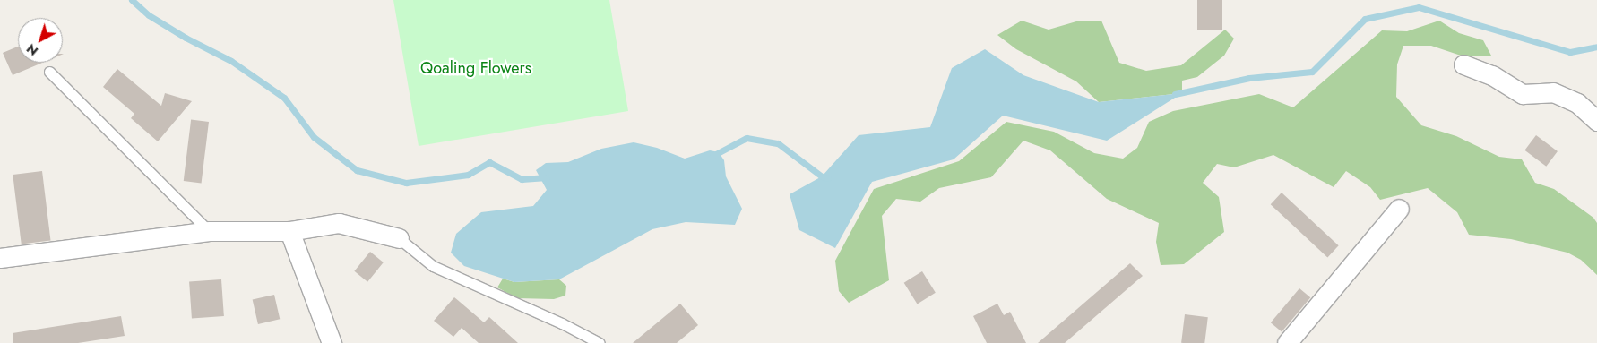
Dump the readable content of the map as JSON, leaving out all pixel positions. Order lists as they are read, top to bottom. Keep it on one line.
{"parks":["Qoaling Flowers"],"north":"bottom left"}
